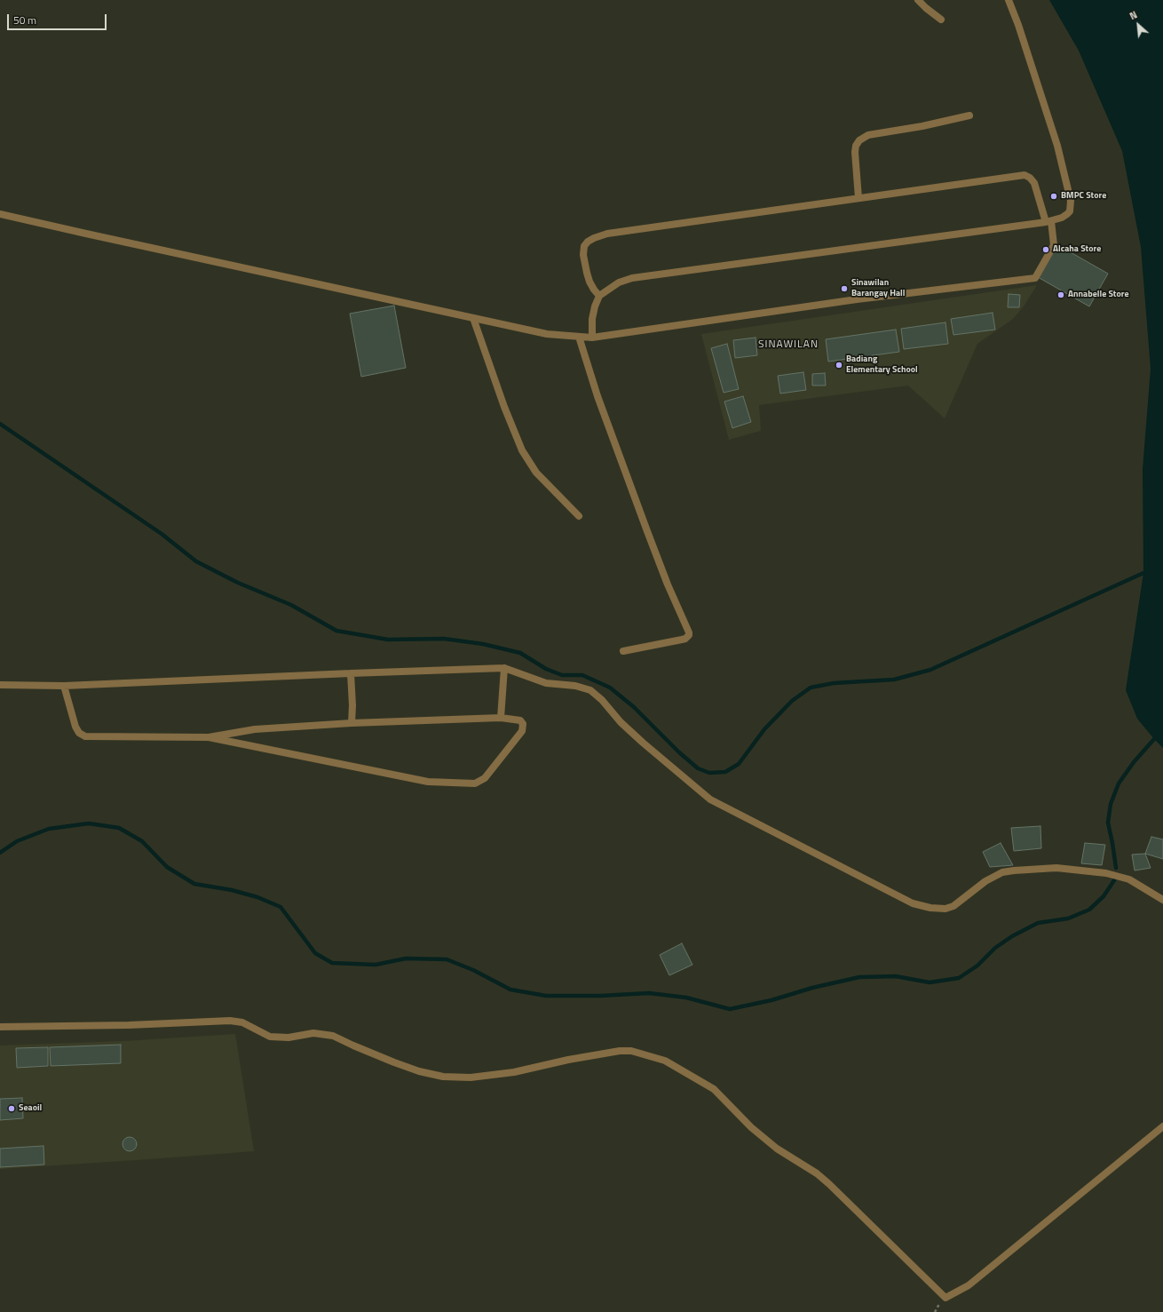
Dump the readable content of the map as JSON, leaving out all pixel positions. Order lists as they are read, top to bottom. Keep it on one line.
{"districts":["SINAWILAN"],"places":["BMPC Store","Alcaha Store","Sinawilan Barangay Hall","Annabelle Store","Badiang Elementary School","Seaoil"],"scale_bar":"50 m","north":"top left"}
